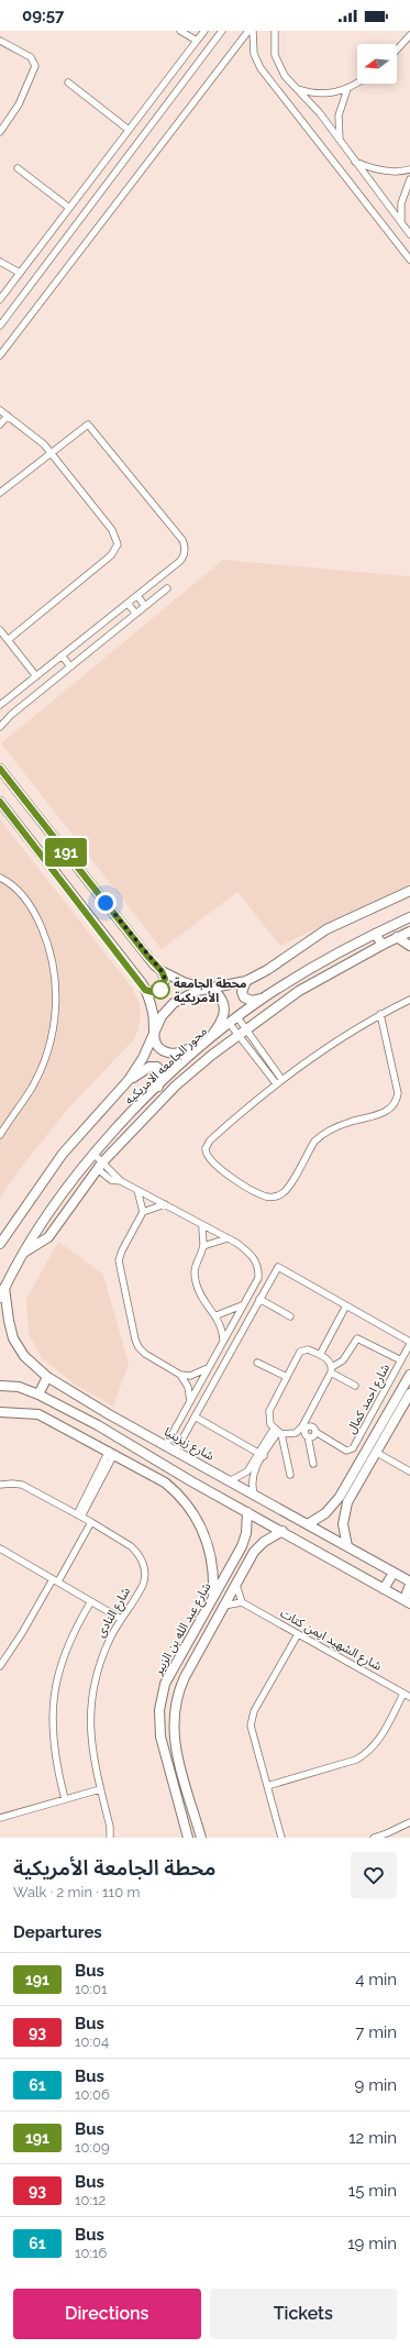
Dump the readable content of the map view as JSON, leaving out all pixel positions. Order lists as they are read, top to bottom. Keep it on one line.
{"streets":{"main road":["محور الجامعه الامريكيه","شارع زيزينيا","شارع عبد الله بن الزبير"],"street":["شارع احمد كمال","شارع النادى","شارع الشهيد ايمن كتات"]},"crossings":[["محور الجامعه الامريكيه","شارع زيزينيا"]],"places":["محطة الجامعة الأمريكية"],"lines":["bus line 191"],"north":"left","page":{"status":"09:57","on_map":"191","heading":[["محطة الجامعة الأمريكية","Walk · 2 min · 110 m"],"Departures"],"list":[{"mark":"191","name":"Bus","note":"10:01","value":"4 min"},{"mark":"93","name":"Bus","note":"10:04","value":"7 min"},{"mark":"61","name":"Bus","note":"10:06","value":"9 min"},{"mark":"191","name":"Bus","note":"10:09","value":"12 min"},{"mark":"93","name":"Bus","note":"10:12","value":"15 min"},{"mark":"61","name":"Bus","note":"10:16","value":"19 min"}],"buttons":["Directions","Tickets"]}}
